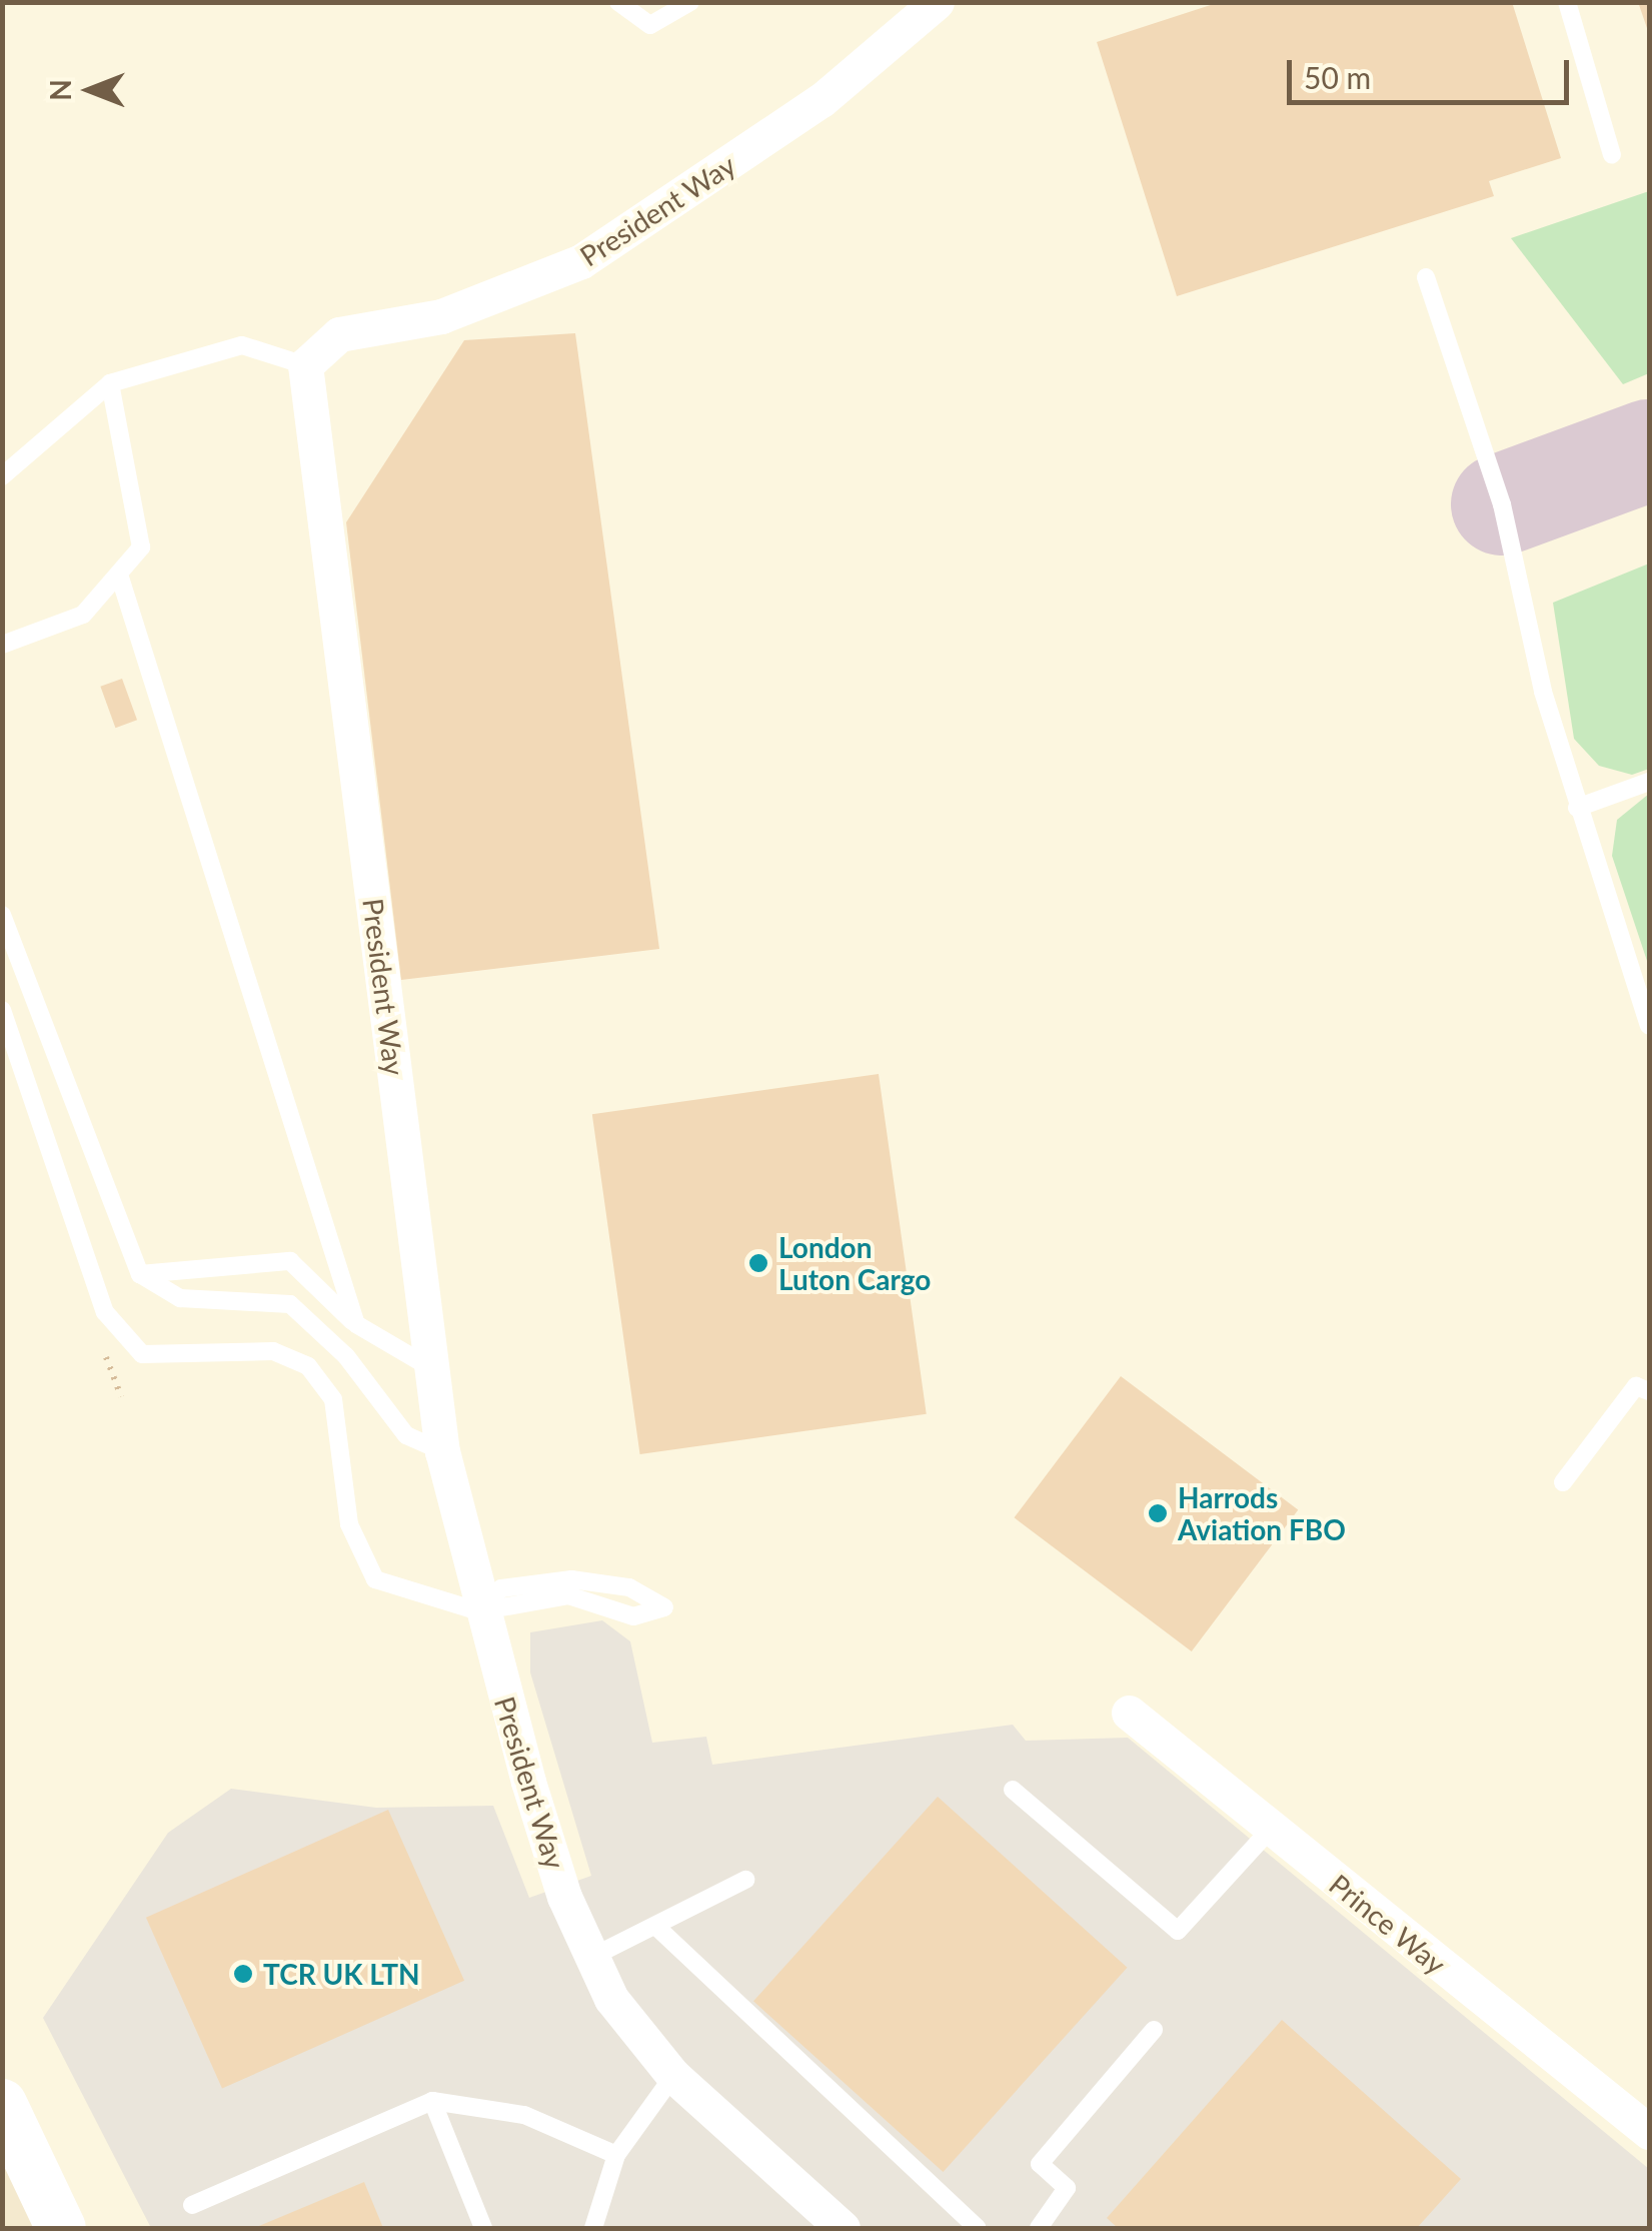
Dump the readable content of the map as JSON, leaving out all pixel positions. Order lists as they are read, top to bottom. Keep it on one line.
{"streets":{"street":["President Way","Prince Way"]},"places":["London Luton Cargo","Harrods Aviation FBO","TCR UK LTN"],"scale_bar":"50 m","north":"left"}
